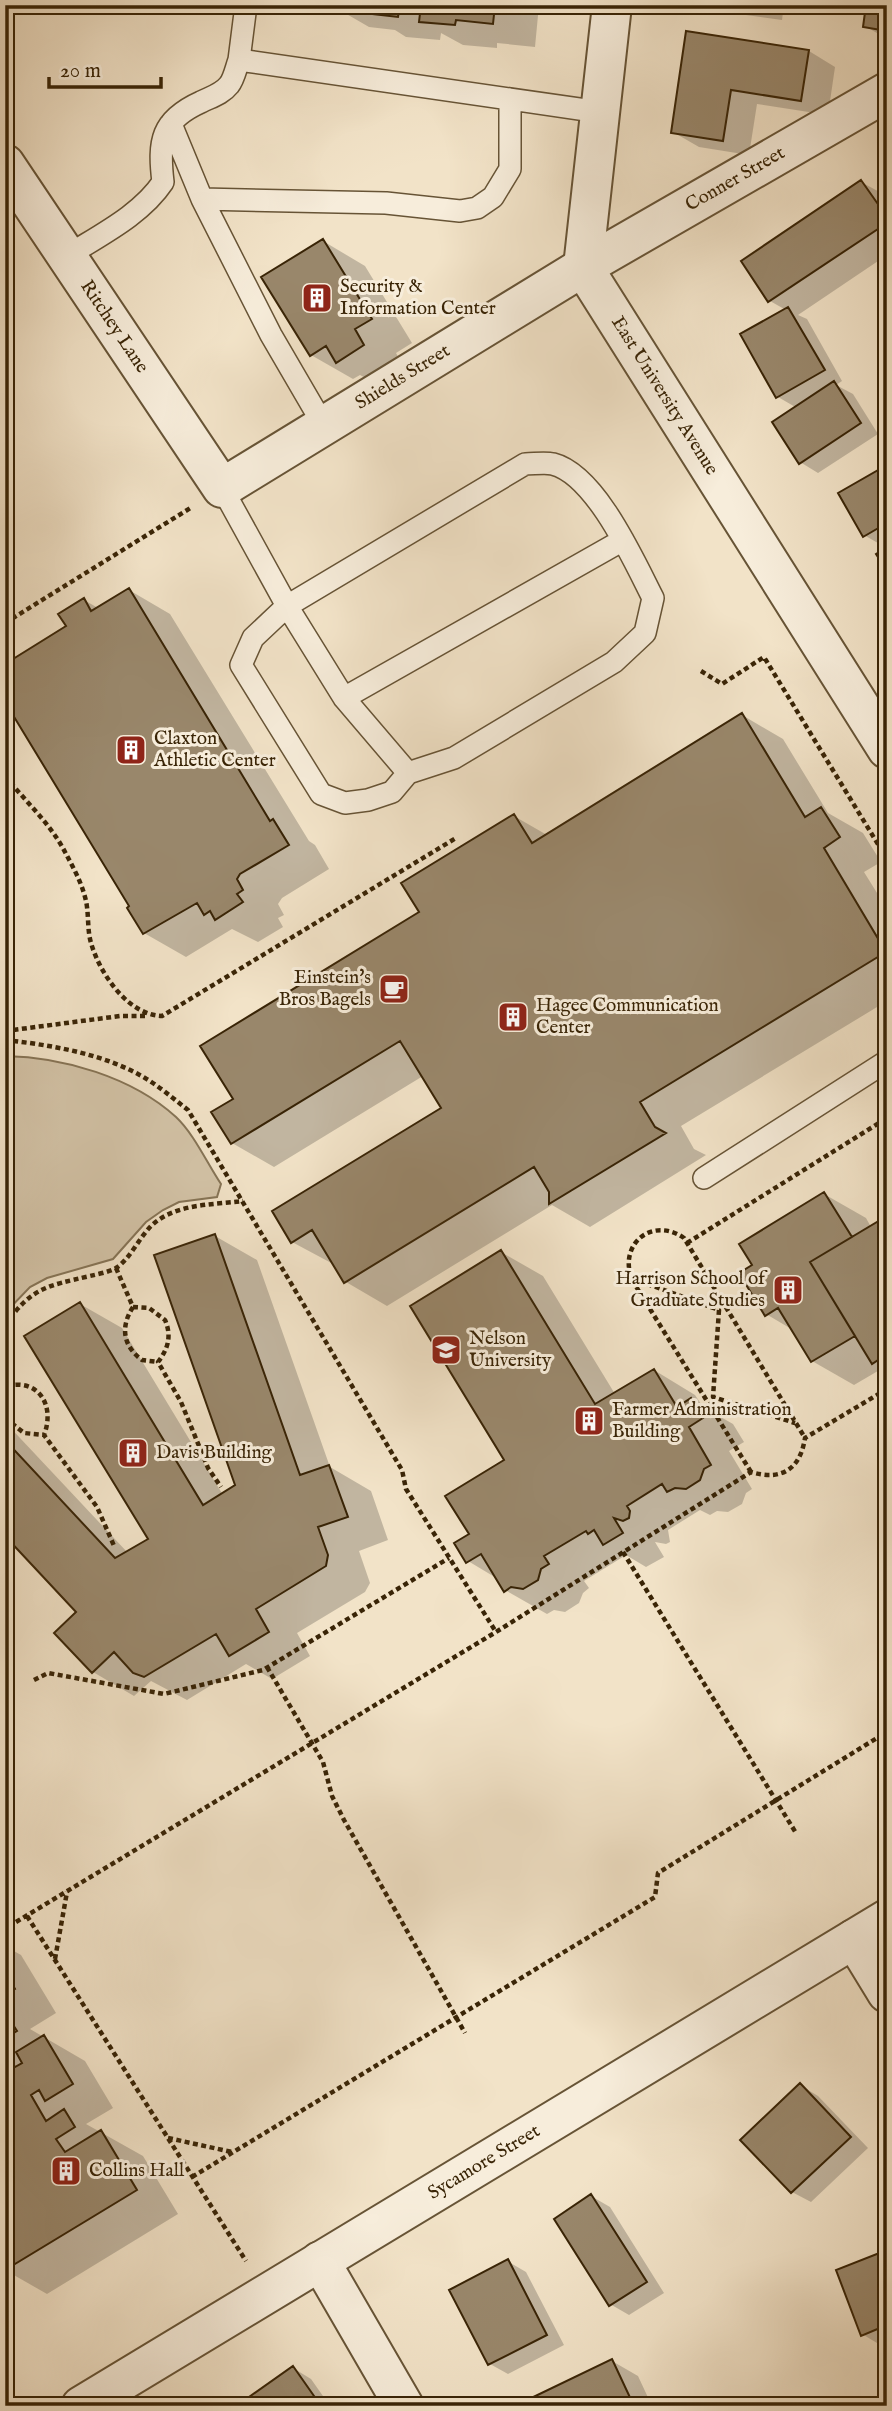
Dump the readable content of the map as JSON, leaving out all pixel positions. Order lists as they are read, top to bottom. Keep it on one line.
{"streets":{"street":["Conner Street","Ritchey Lane","Shields Street","East University Avenue","Sycamore Street"]},"crossings":[["Conner Street","Shields Street"],["Conner Street","East University Avenue"],["Ritchey Lane","Shields Street"],["Shields Street","East University Avenue"]],"places":{"building":["Security & Information Center","Claxton Athletic Center","Hagee Communication Center","Harrison School of Graduate Studies","Farmer Administration Building","Davis Building","Collins Hall"],"cafe":["Einstein's Bros Bagels"],"school or university":["Nelson University"]},"scale_bar":"20 m"}
